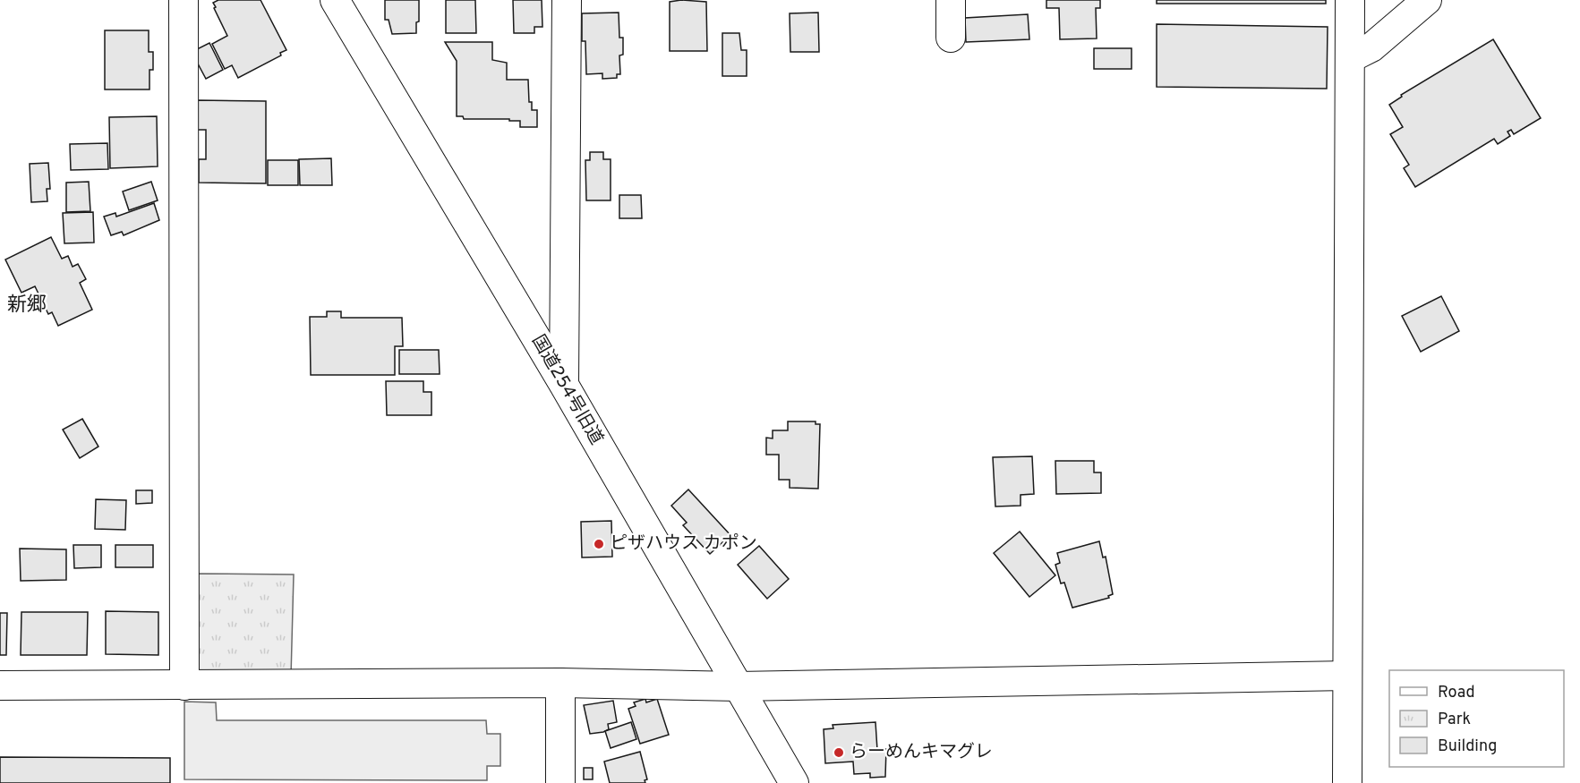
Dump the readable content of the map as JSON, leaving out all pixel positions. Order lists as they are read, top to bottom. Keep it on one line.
{"streets":{"street":["国道254号旧道"]},"districts":["新郷"],"places":["ピザハウス カポン","らーめんキマグレ"],"legend":["Road","Park","Building"]}
